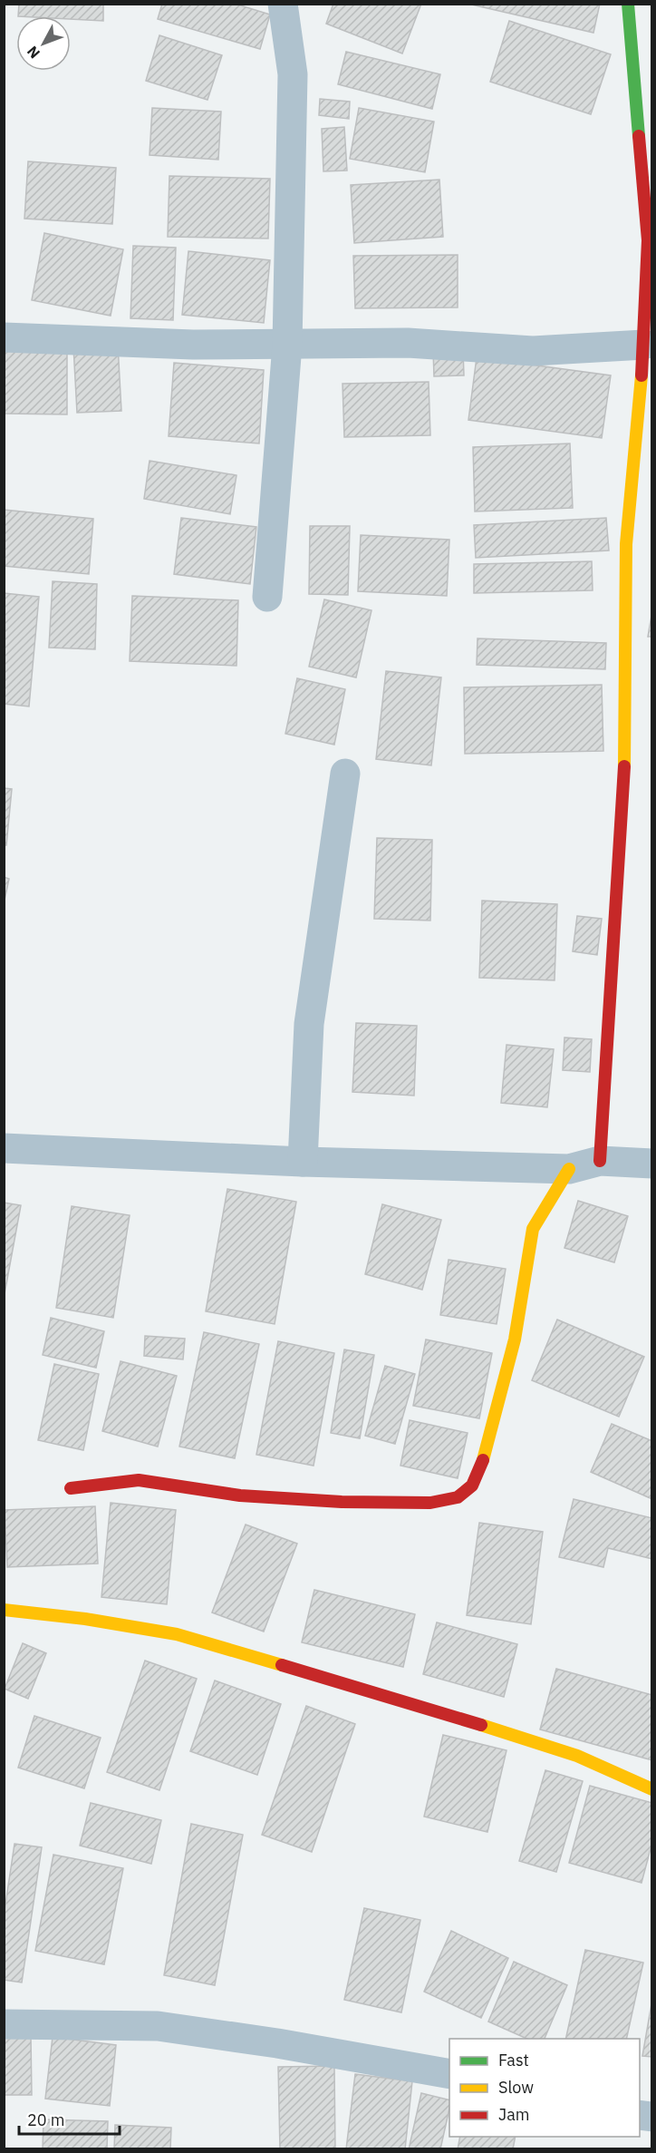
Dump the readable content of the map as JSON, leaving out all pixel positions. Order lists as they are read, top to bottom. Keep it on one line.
{"legend":["Fast","Slow","Jam"],"scale_bar":"20 m","north":"bottom left"}
